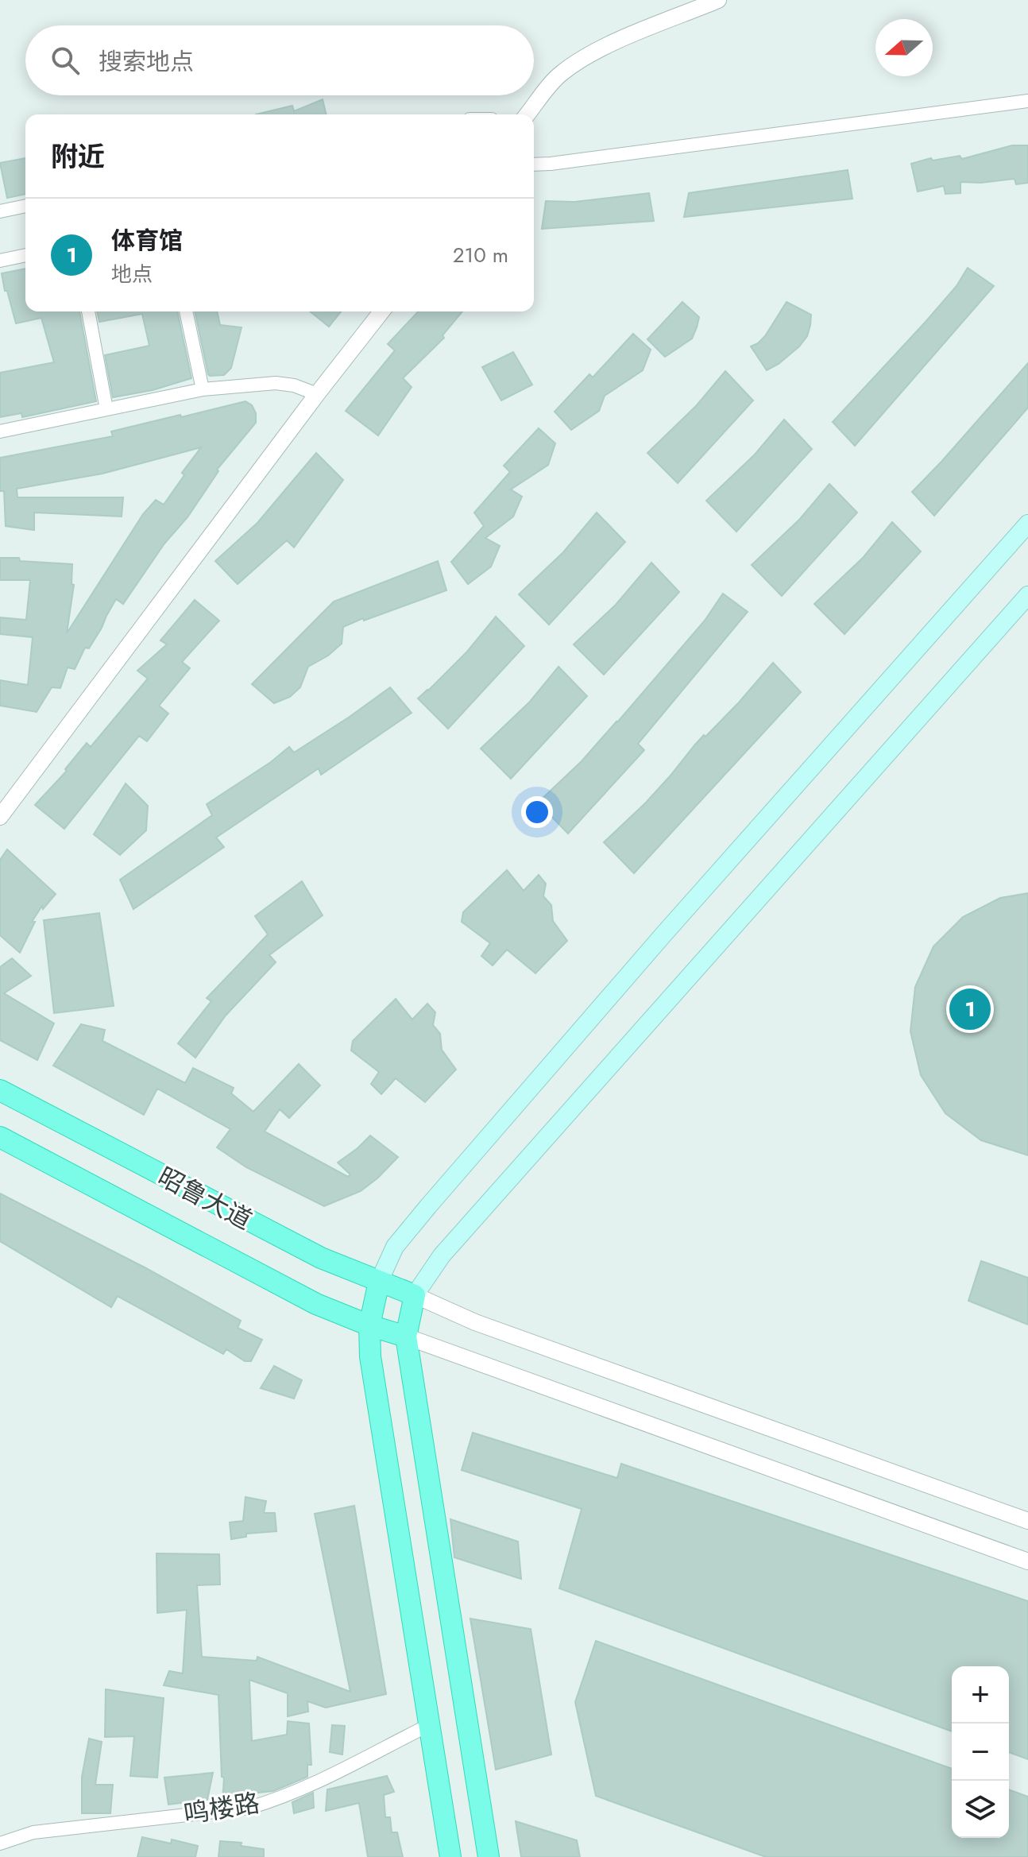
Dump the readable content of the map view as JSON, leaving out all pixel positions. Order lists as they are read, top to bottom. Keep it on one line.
{"streets":{"highway":["昭鲁大道"],"street":["鸣楼路"]},"north":"left","page":{"search":"搜索地点","heading":"附近","list":[{"mark":"1","name":"体育馆","note":"地点","value":"210 m"}],"pins":"1","map_buttons":["+","−"]}}
